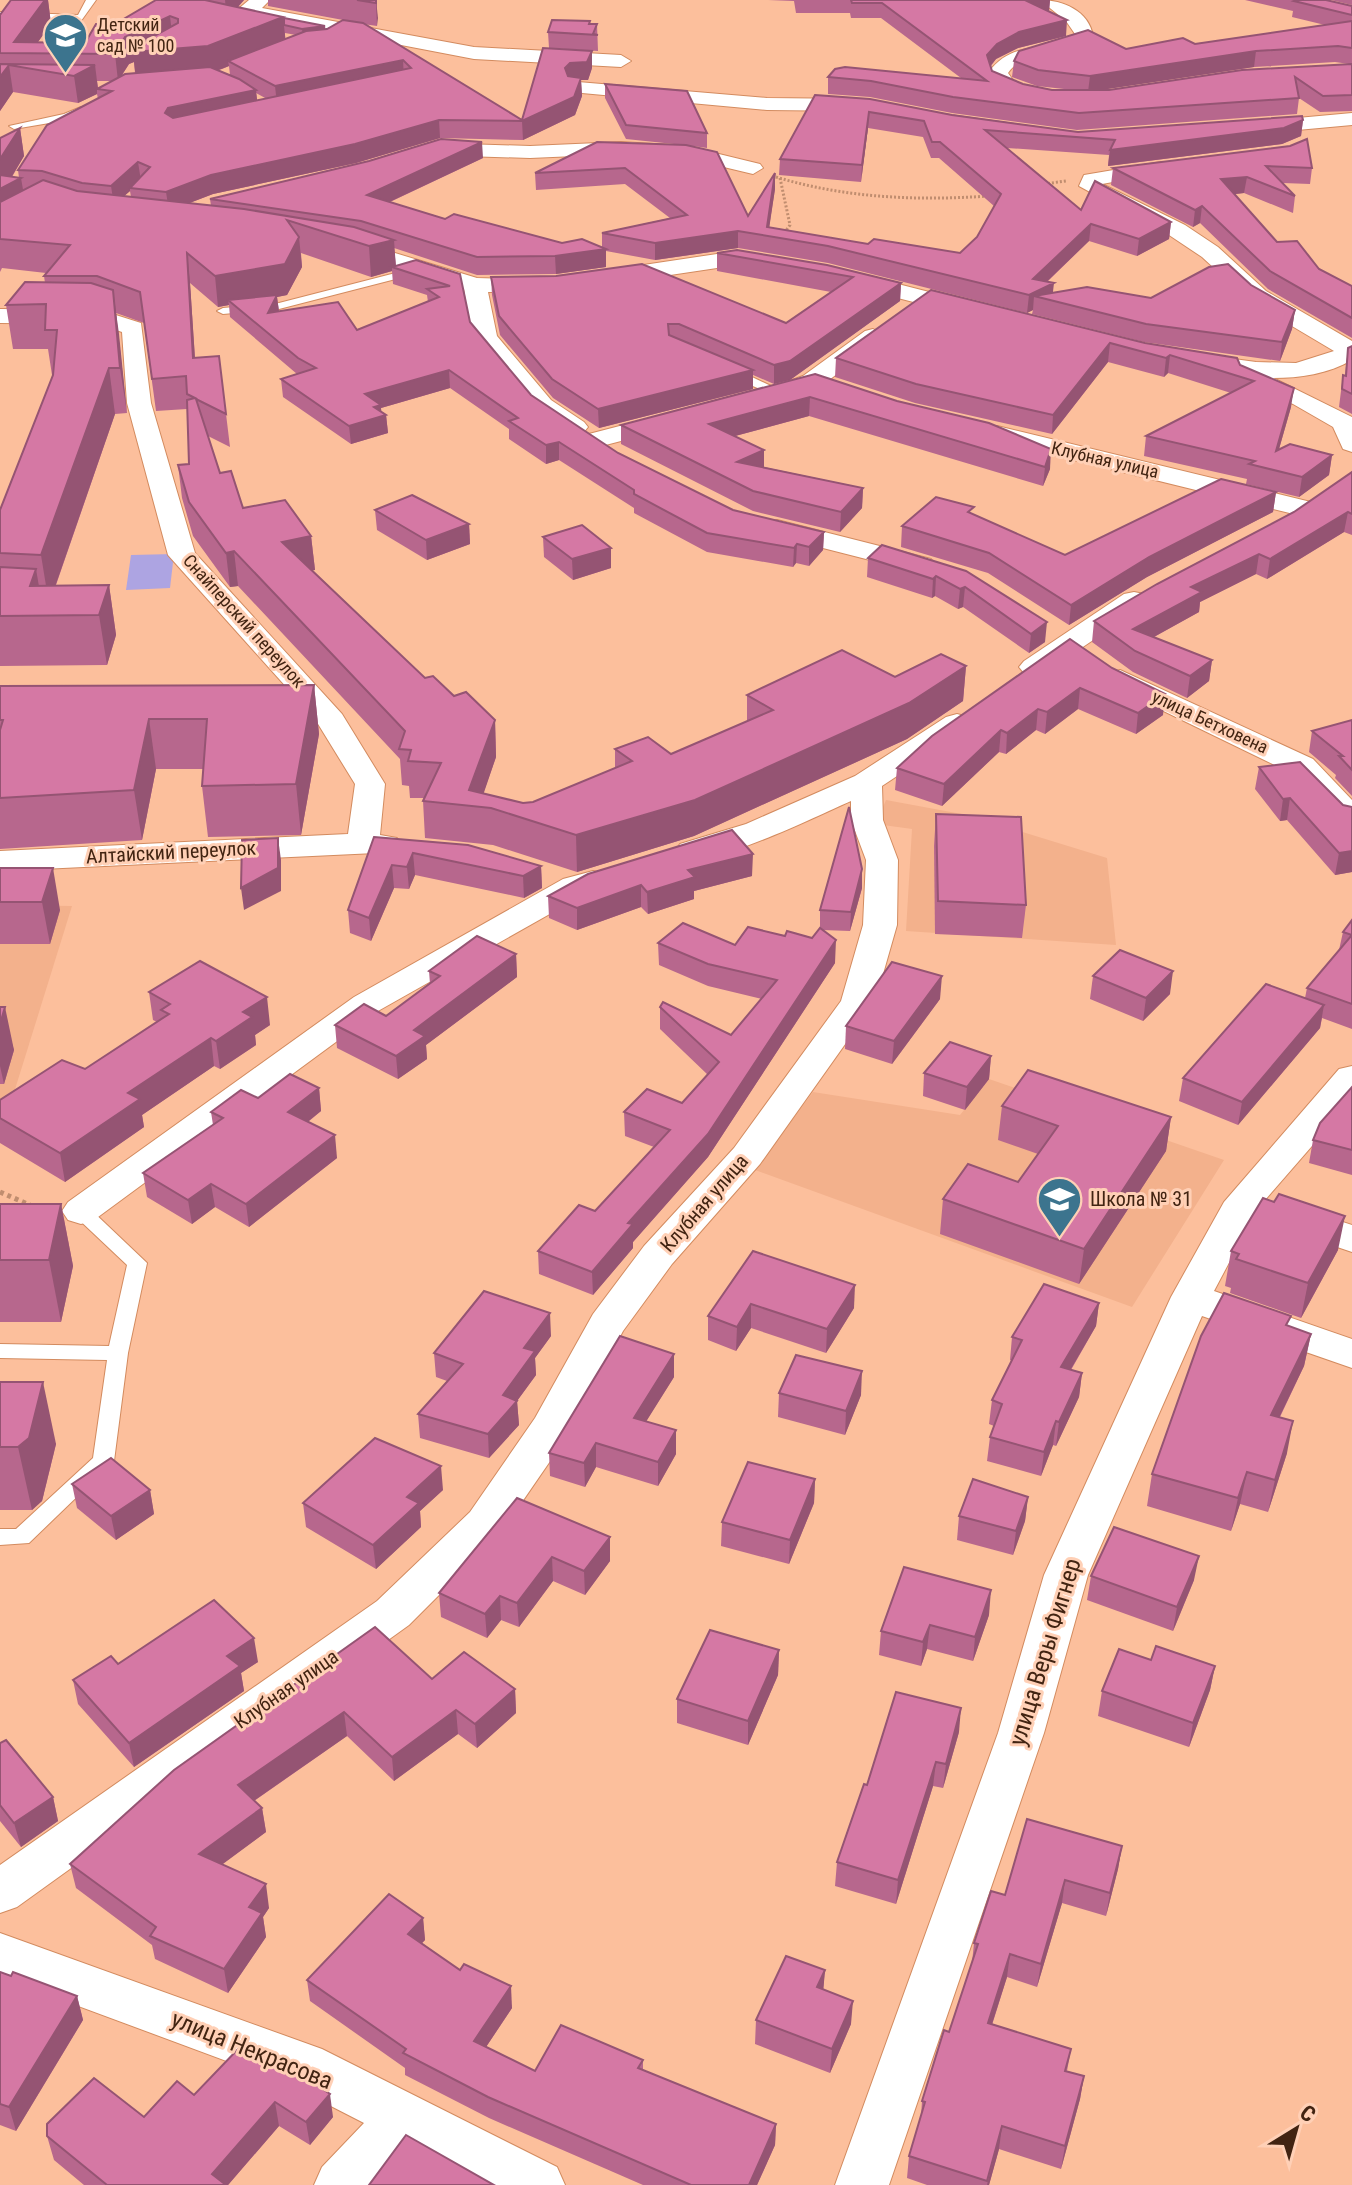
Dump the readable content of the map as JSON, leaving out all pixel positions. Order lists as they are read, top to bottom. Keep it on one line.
{"streets":{"street":["Клубная улица","Снайперский переулок","улица Бетховена","Алтайский переулок","улица Веры Фигнер","улица Некрасова"]},"crossings":[["Снайперский переулок","Алтайский переулок"]],"places":{"school or university":["Детский сад № 100","Школа № 31"]},"north":"top right"}
